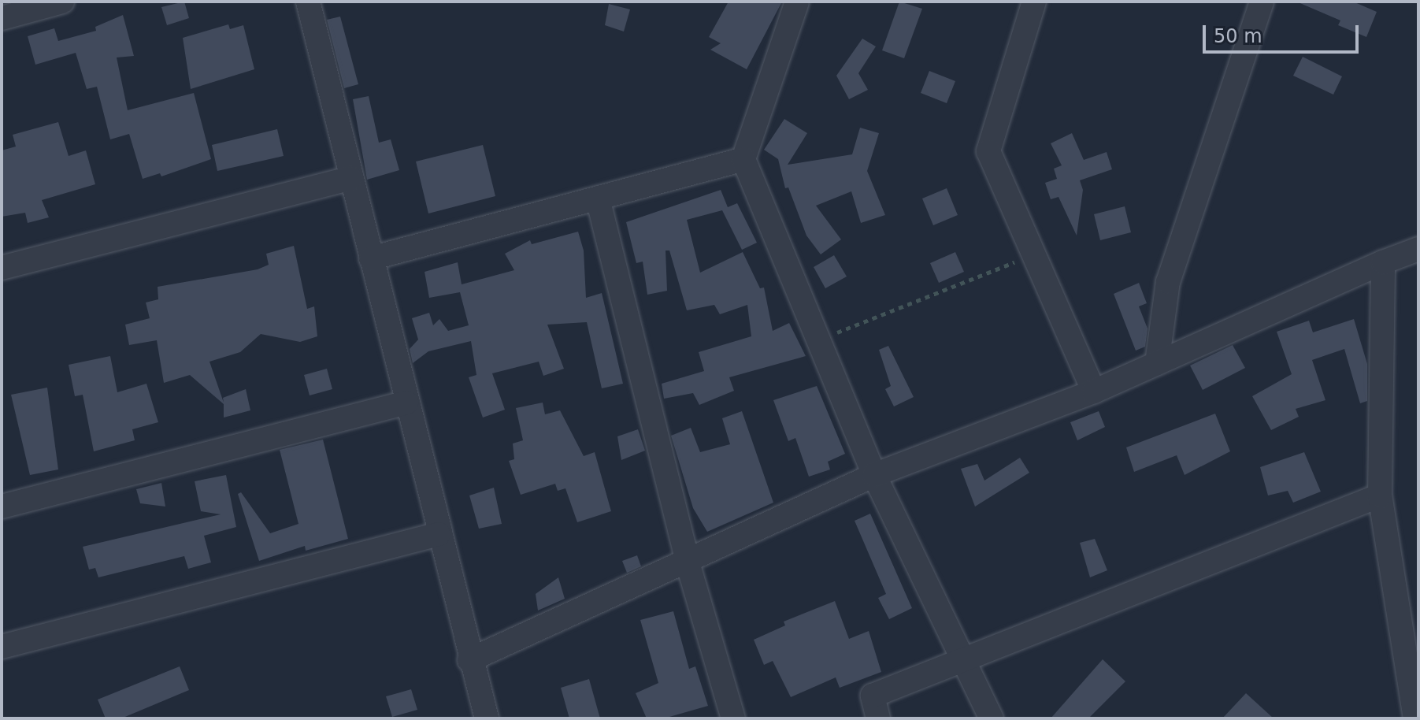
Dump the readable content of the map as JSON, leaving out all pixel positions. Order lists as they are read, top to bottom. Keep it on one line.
{"scale_bar":"50 m"}
